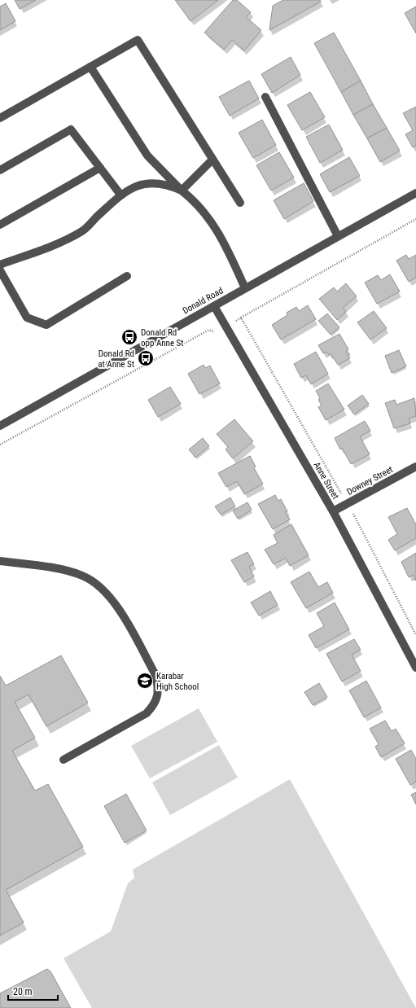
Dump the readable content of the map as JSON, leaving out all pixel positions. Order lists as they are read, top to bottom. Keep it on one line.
{"streets":{"street":["Donald Road","Anne Street","Downey Street"]},"crossings":[["Donald Road","Anne Street"],["Anne Street","Downey Street"]],"places":{"bus stop":["Donald Rd opp Anne St","Donald Rd at Anne St"],"school or university":["Karabar High School"]},"scale_bar":"20 m"}
